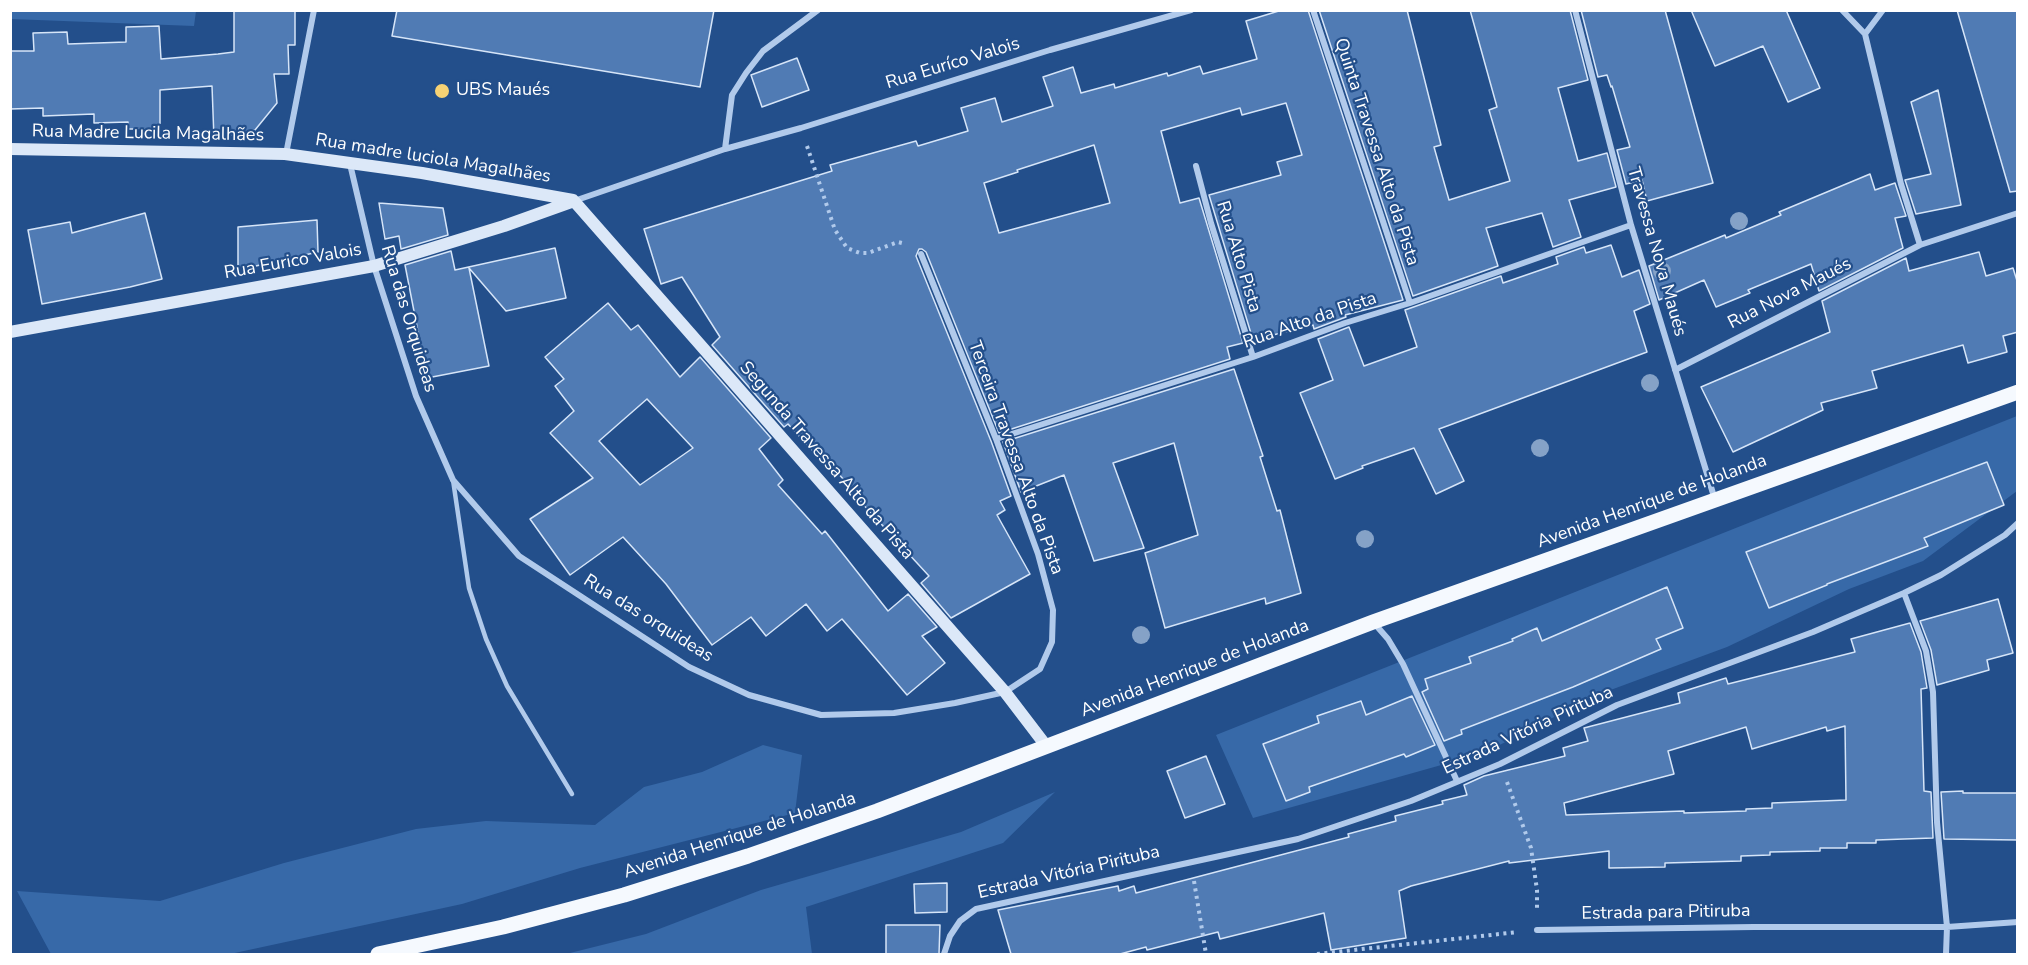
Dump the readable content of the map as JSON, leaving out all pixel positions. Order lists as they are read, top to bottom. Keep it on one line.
{"streets":{"main road":["Rua Madre Lucila Magalhães","Rua madre luciola Magalhães","Rua Eurico Valois","Segunda Travessa Alto da Pista","Avenida Henrique de Holanda"],"street":["Rua Euríco Valois","Quinta Travessa Alto da Pista","Travessa Nova Maués","Rua Alto Pista","Rua Nova Maués","Rua das Orquideas","Rua Alto da Pista","Terceira Travessa Alto da Pista","Rua das orquideas","Estrada Vitória Pirituba","Estrada para Pitiruba"]},"crossings":[["Rua Euríco Valois","Rua madre luciola Magalhães"],["Rua Euríco Valois","Rua Eurico Valois"],["Rua Euríco Valois","Segunda Travessa Alto da Pista"],["Rua Madre Lucila Magalhães","Rua madre luciola Magalhães"],["Quinta Travessa Alto da Pista","Rua Alto da Pista"],["Rua madre luciola Magalhães","Rua Eurico Valois"],["Rua madre luciola Magalhães","Rua das Orquideas"],["Rua madre luciola Magalhães","Segunda Travessa Alto da Pista"],["Travessa Nova Maués","Rua Nova Maués"],["Travessa Nova Maués","Rua Alto da Pista"],["Travessa Nova Maués","Avenida Henrique de Holanda"],["Rua Alto Pista","Rua Alto da Pista"],["Rua Eurico Valois","Rua das Orquideas"],["Rua Eurico Valois","Segunda Travessa Alto da Pista"],["Rua das Orquideas","Rua das orquideas"],["Rua Alto da Pista","Terceira Travessa Alto da Pista"],["Terceira Travessa Alto da Pista","Segunda Travessa Alto da Pista"],["Terceira Travessa Alto da Pista","Rua das orquideas"],["Segunda Travessa Alto da Pista","Avenida Henrique de Holanda"],["Segunda Travessa Alto da Pista","Rua das orquideas"]],"places":["UBS Maués"]}
